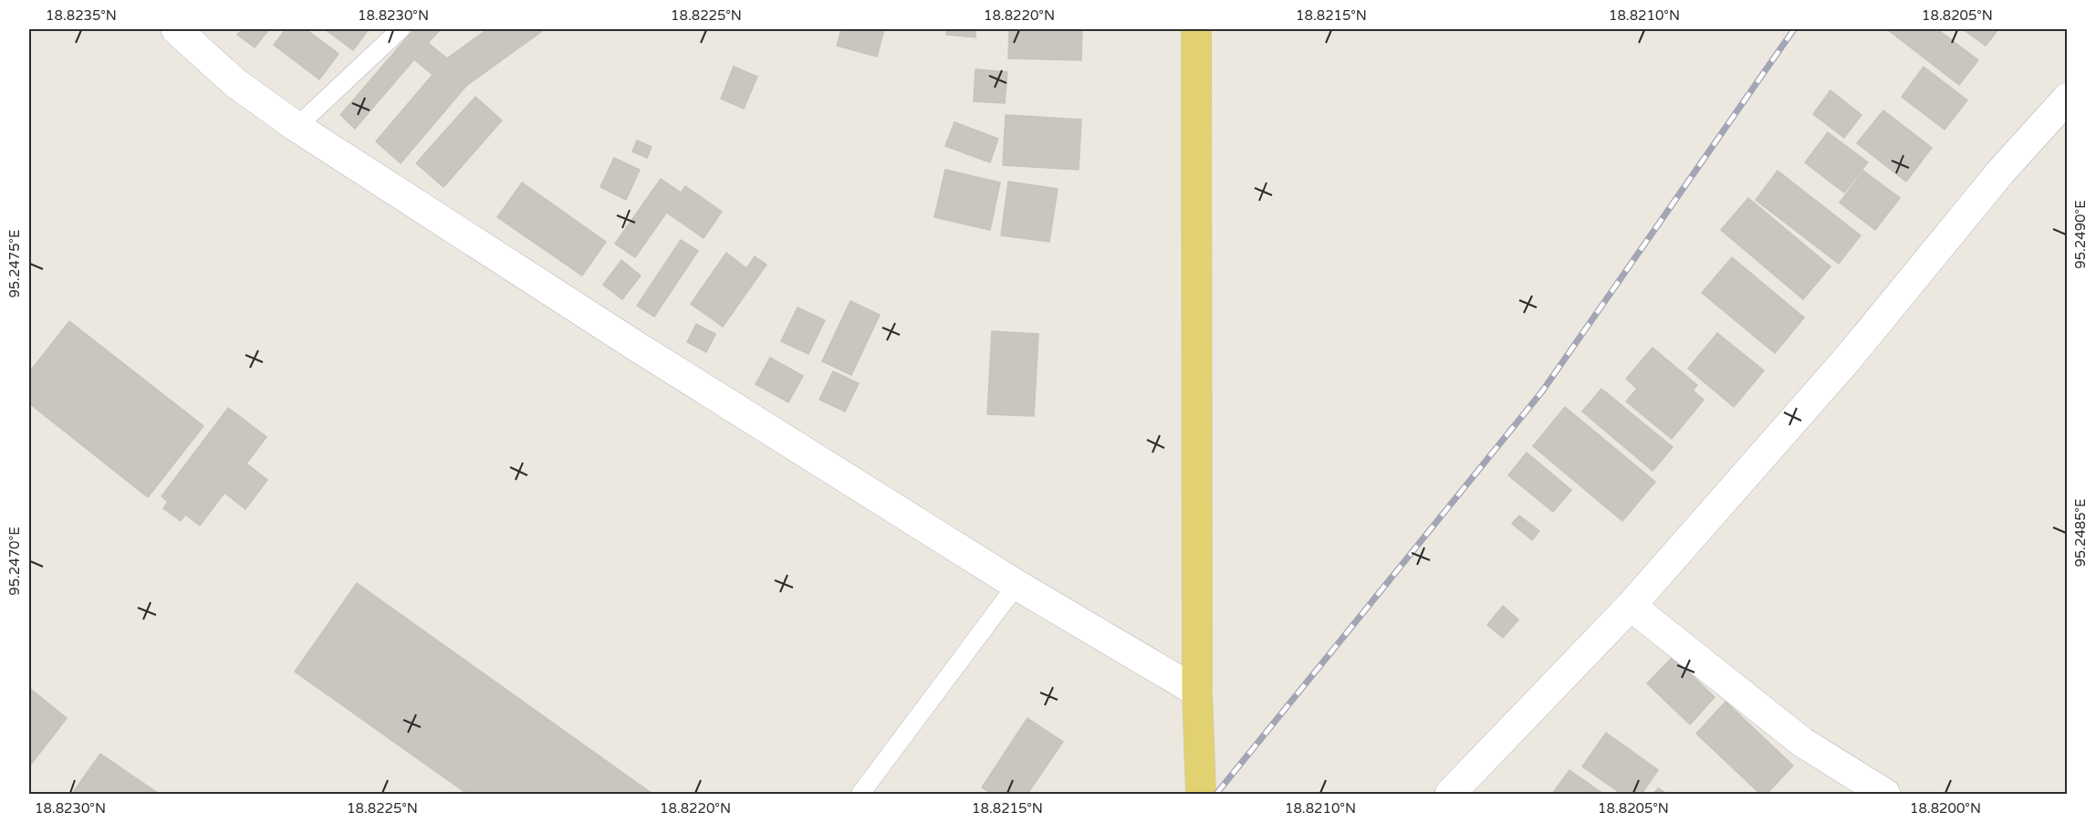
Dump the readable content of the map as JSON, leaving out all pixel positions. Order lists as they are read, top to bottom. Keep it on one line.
{"coordinates":["18.8235°N","18.8230°N","18.8225°N","18.8220°N","18.8215°N","18.8210°N","18.8205°N","95.2490°E","95.2475°E","95.2485°E","95.2470°E","18.8200°N"]}
